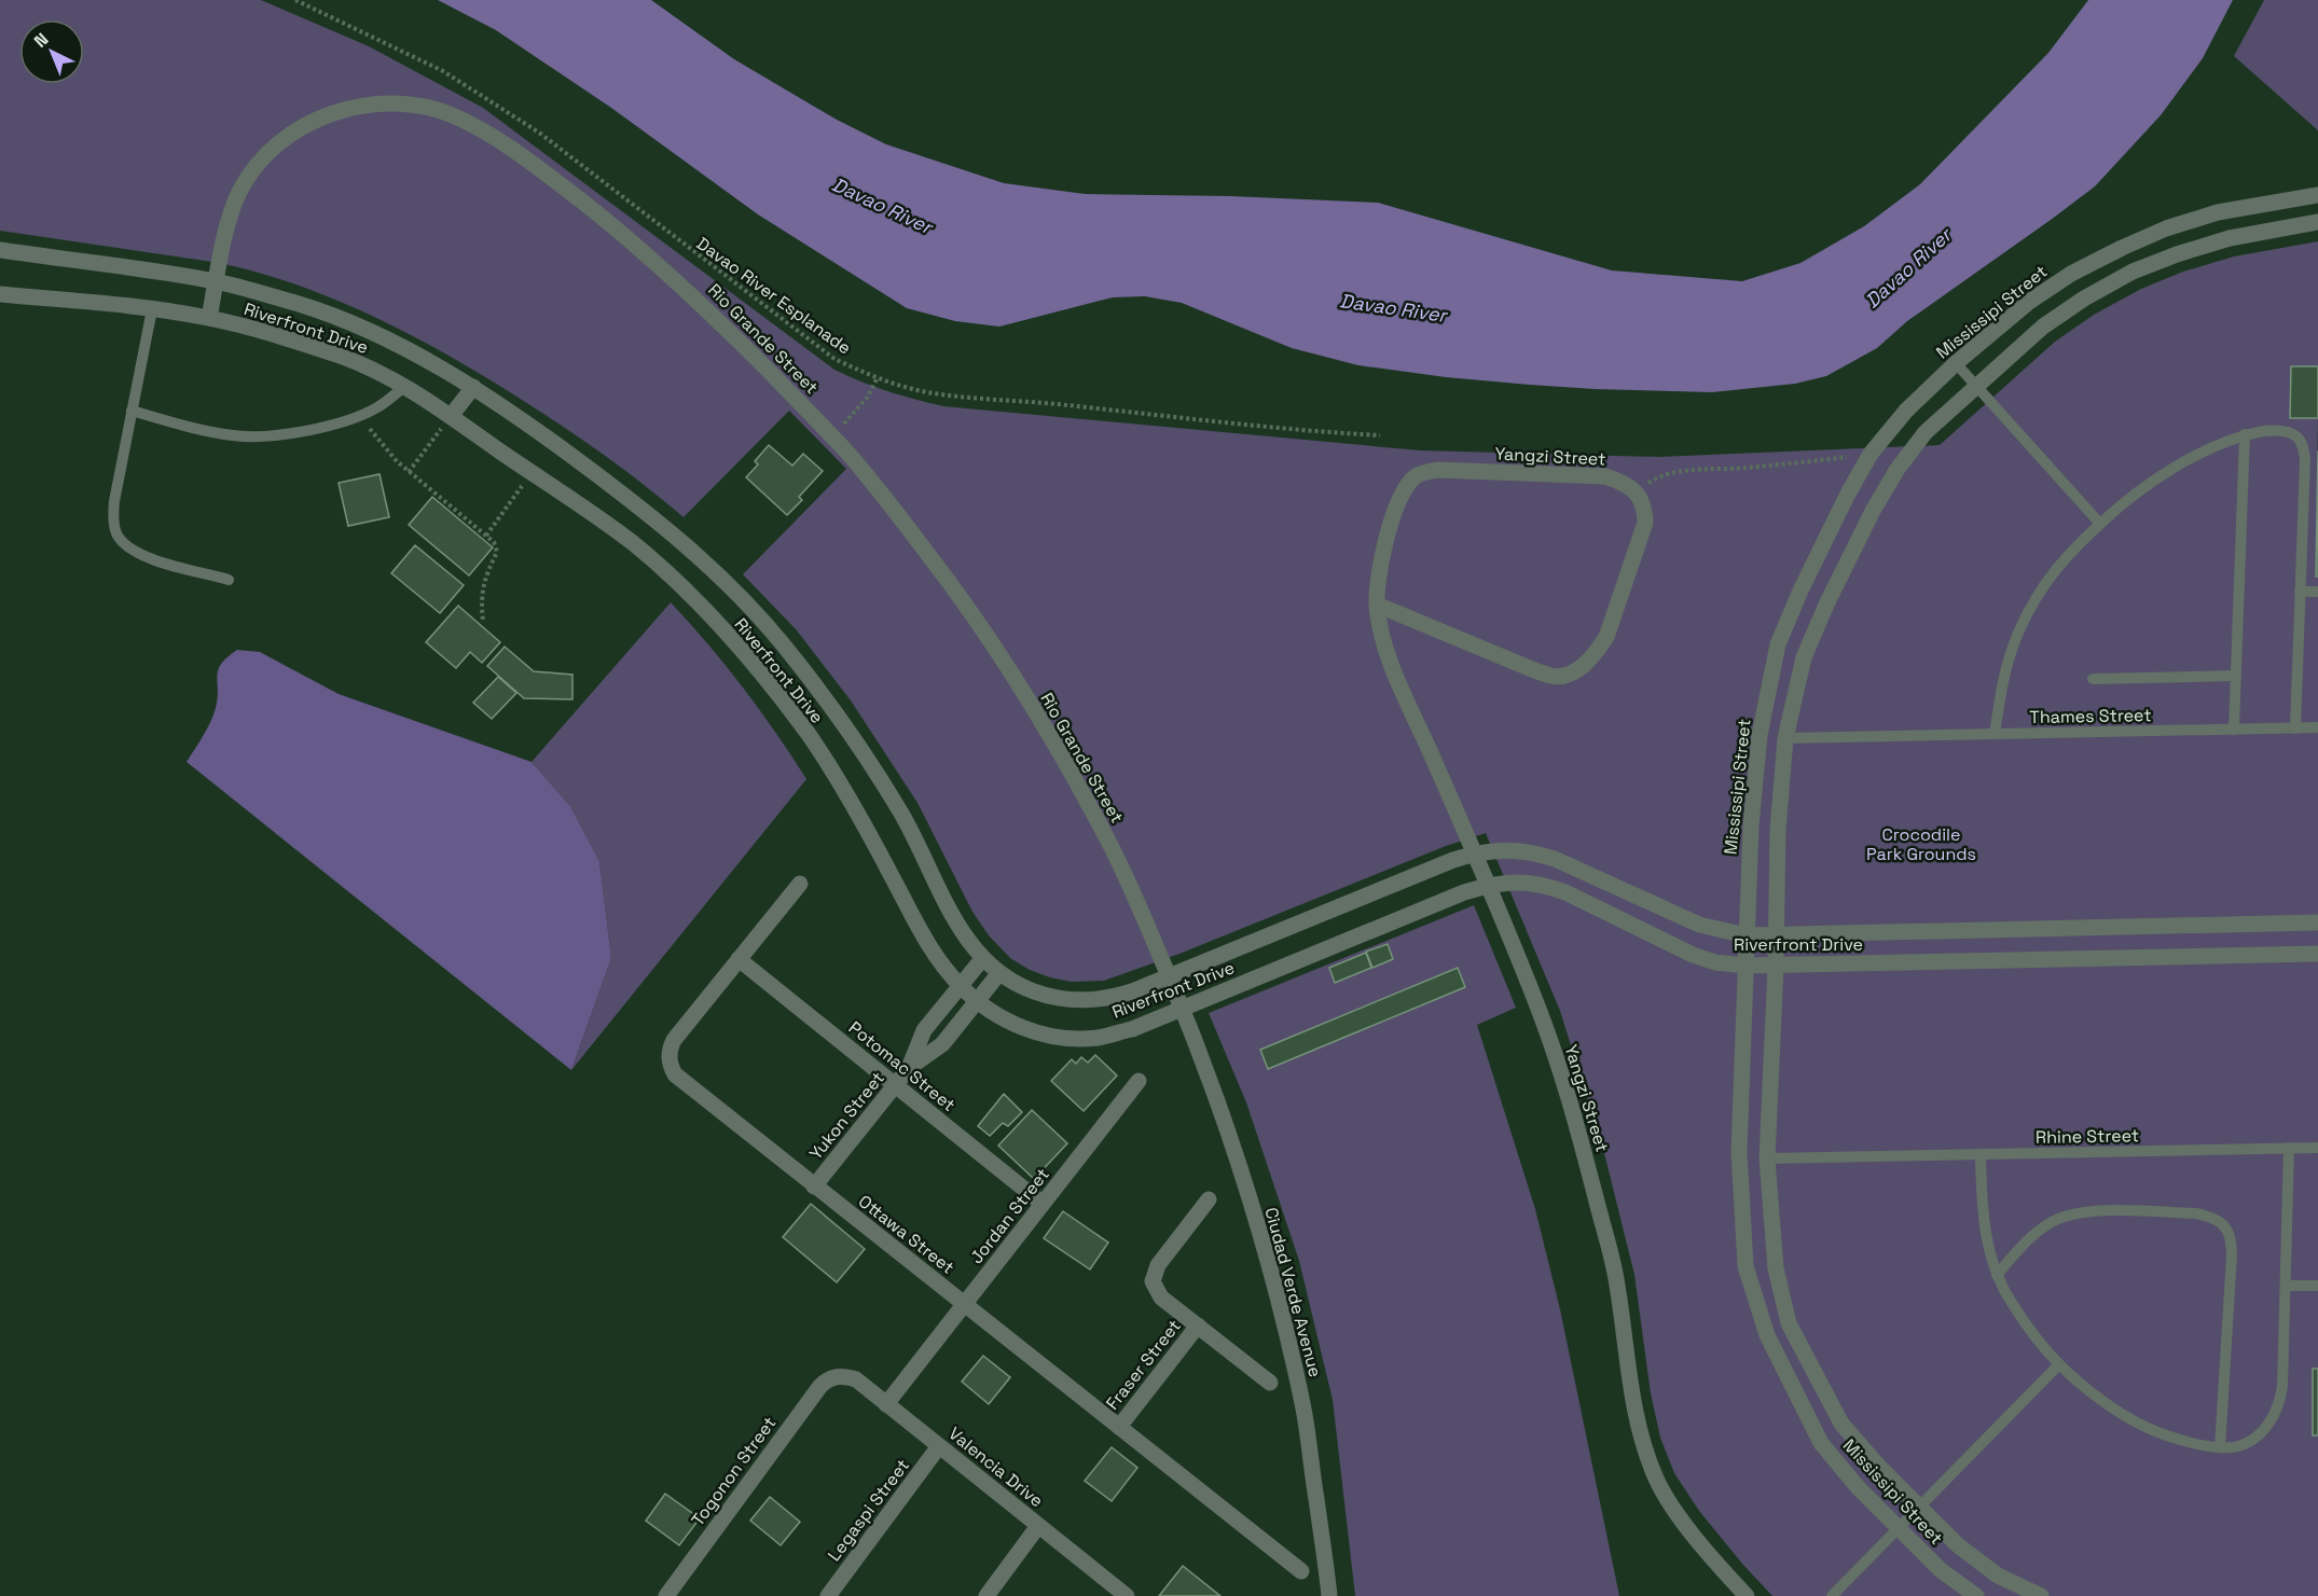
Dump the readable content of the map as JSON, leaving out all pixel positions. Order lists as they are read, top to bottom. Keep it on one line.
{"streets":{"street":["Mississipi Street","Riverfront Drive","Rio Grande Street","Yangzi Street","Potomac Street","Yukon Street","Jordan Street","Ottawa Street","Ciudad Verde Avenue","Fraser Street","Valencia Drive","Togonon Street","Legaspi Street"],"lane":["Thames Street","Rhine Street"],"path":["Davao River Esplanade"]},"crossings":[["Mississipi Street","Riverfront Drive"],["Mississipi Street","Thames Street"],["Mississipi Street","Rhine Street"],["Riverfront Drive","Rio Grande Street"],["Riverfront Drive","Yangzi Street"],["Riverfront Drive","Yukon Street"],["Riverfront Drive","Ciudad Verde Avenue"],["Rio Grande Street","Ciudad Verde Avenue"],["Potomac Street","Yukon Street"],["Potomac Street","Jordan Street"],["Potomac Street","Ottawa Street"],["Yukon Street","Ottawa Street"],["Jordan Street","Ottawa Street"],["Jordan Street","Valencia Drive"],["Ottawa Street","Fraser Street"],["Valencia Drive","Togonon Street"],["Valencia Drive","Legaspi Street"]],"water":["Davao River"],"parks":["Crocodile Park Grounds"],"north":"top left"}
